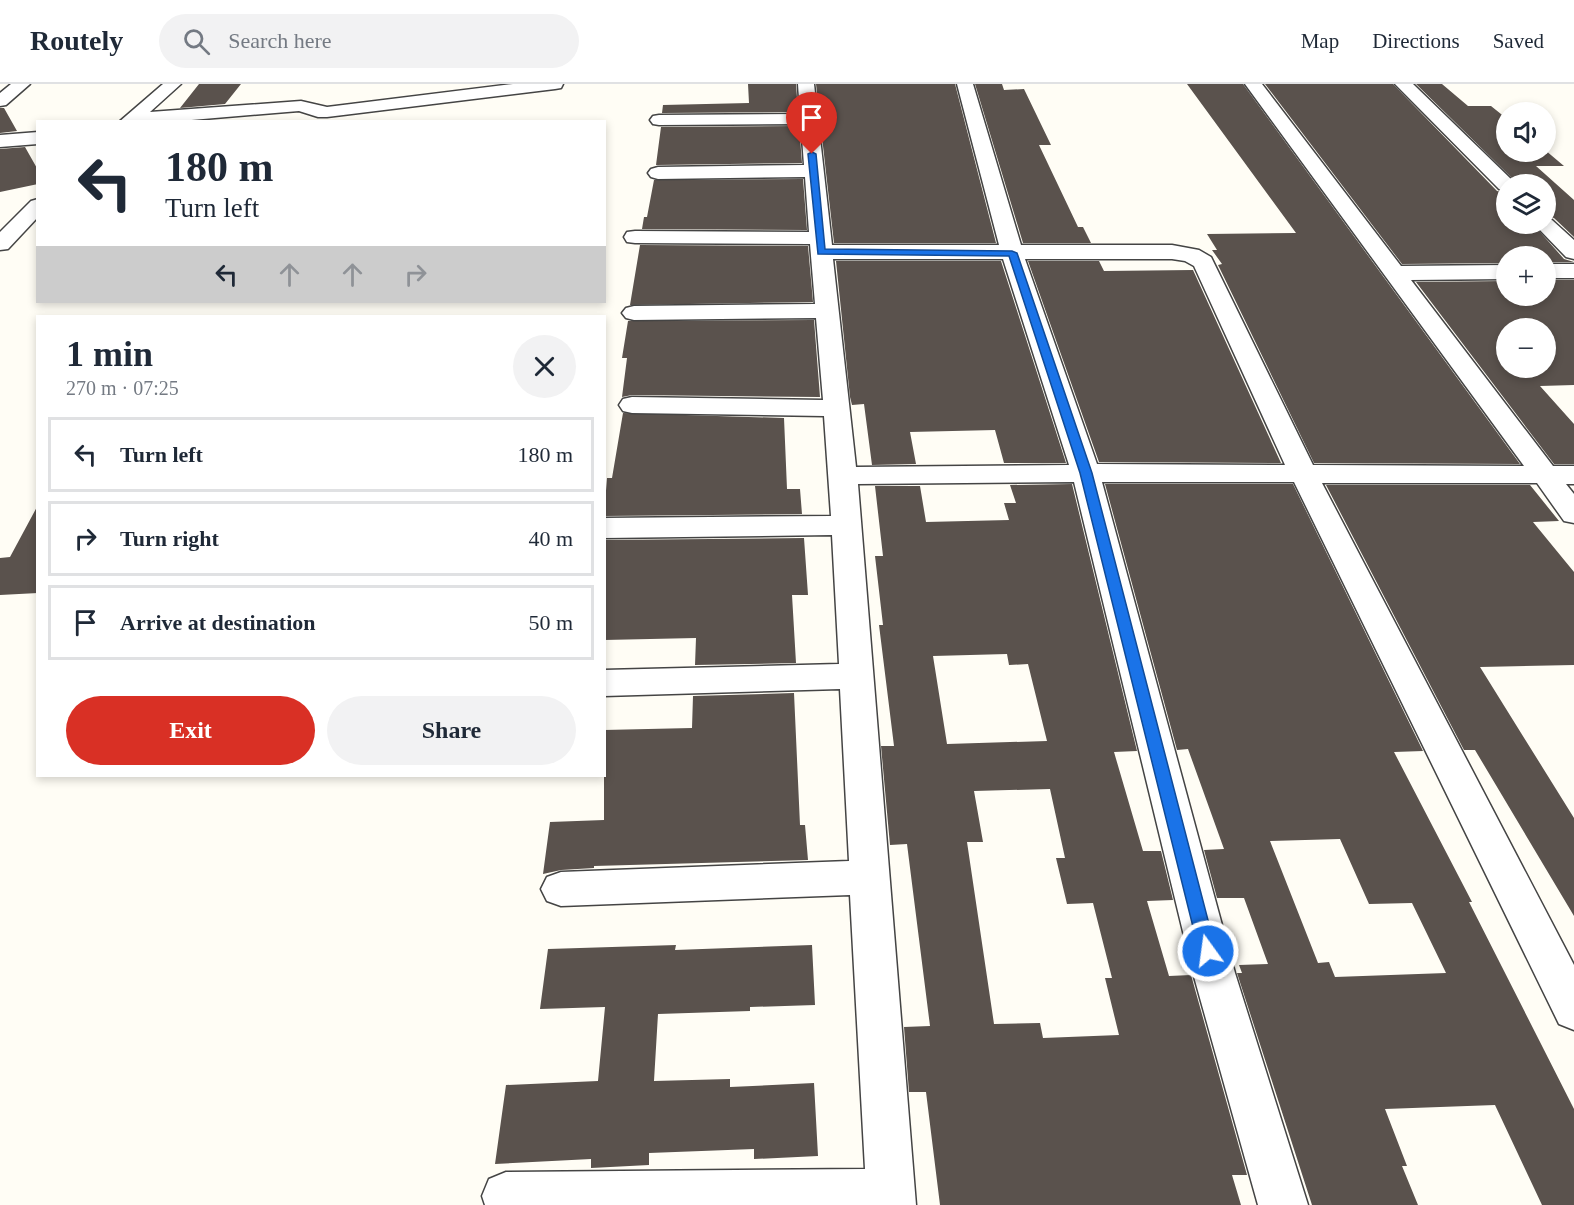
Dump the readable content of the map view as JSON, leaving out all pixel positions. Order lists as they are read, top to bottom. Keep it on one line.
{"page":{"header":"Routely","search":"Search here","nav":["Map","Directions","Saved"],"map_buttons":["+","−"],"turn":["180 m","Turn left"],"heading":["1 min","270 m · 07:25"],"list":[{"name":"Turn left","value":"180 m"},{"name":"Turn right","value":"40 m"},{"name":"Arrive at destination","value":"50 m"}],"buttons":["Exit","Share"]}}
